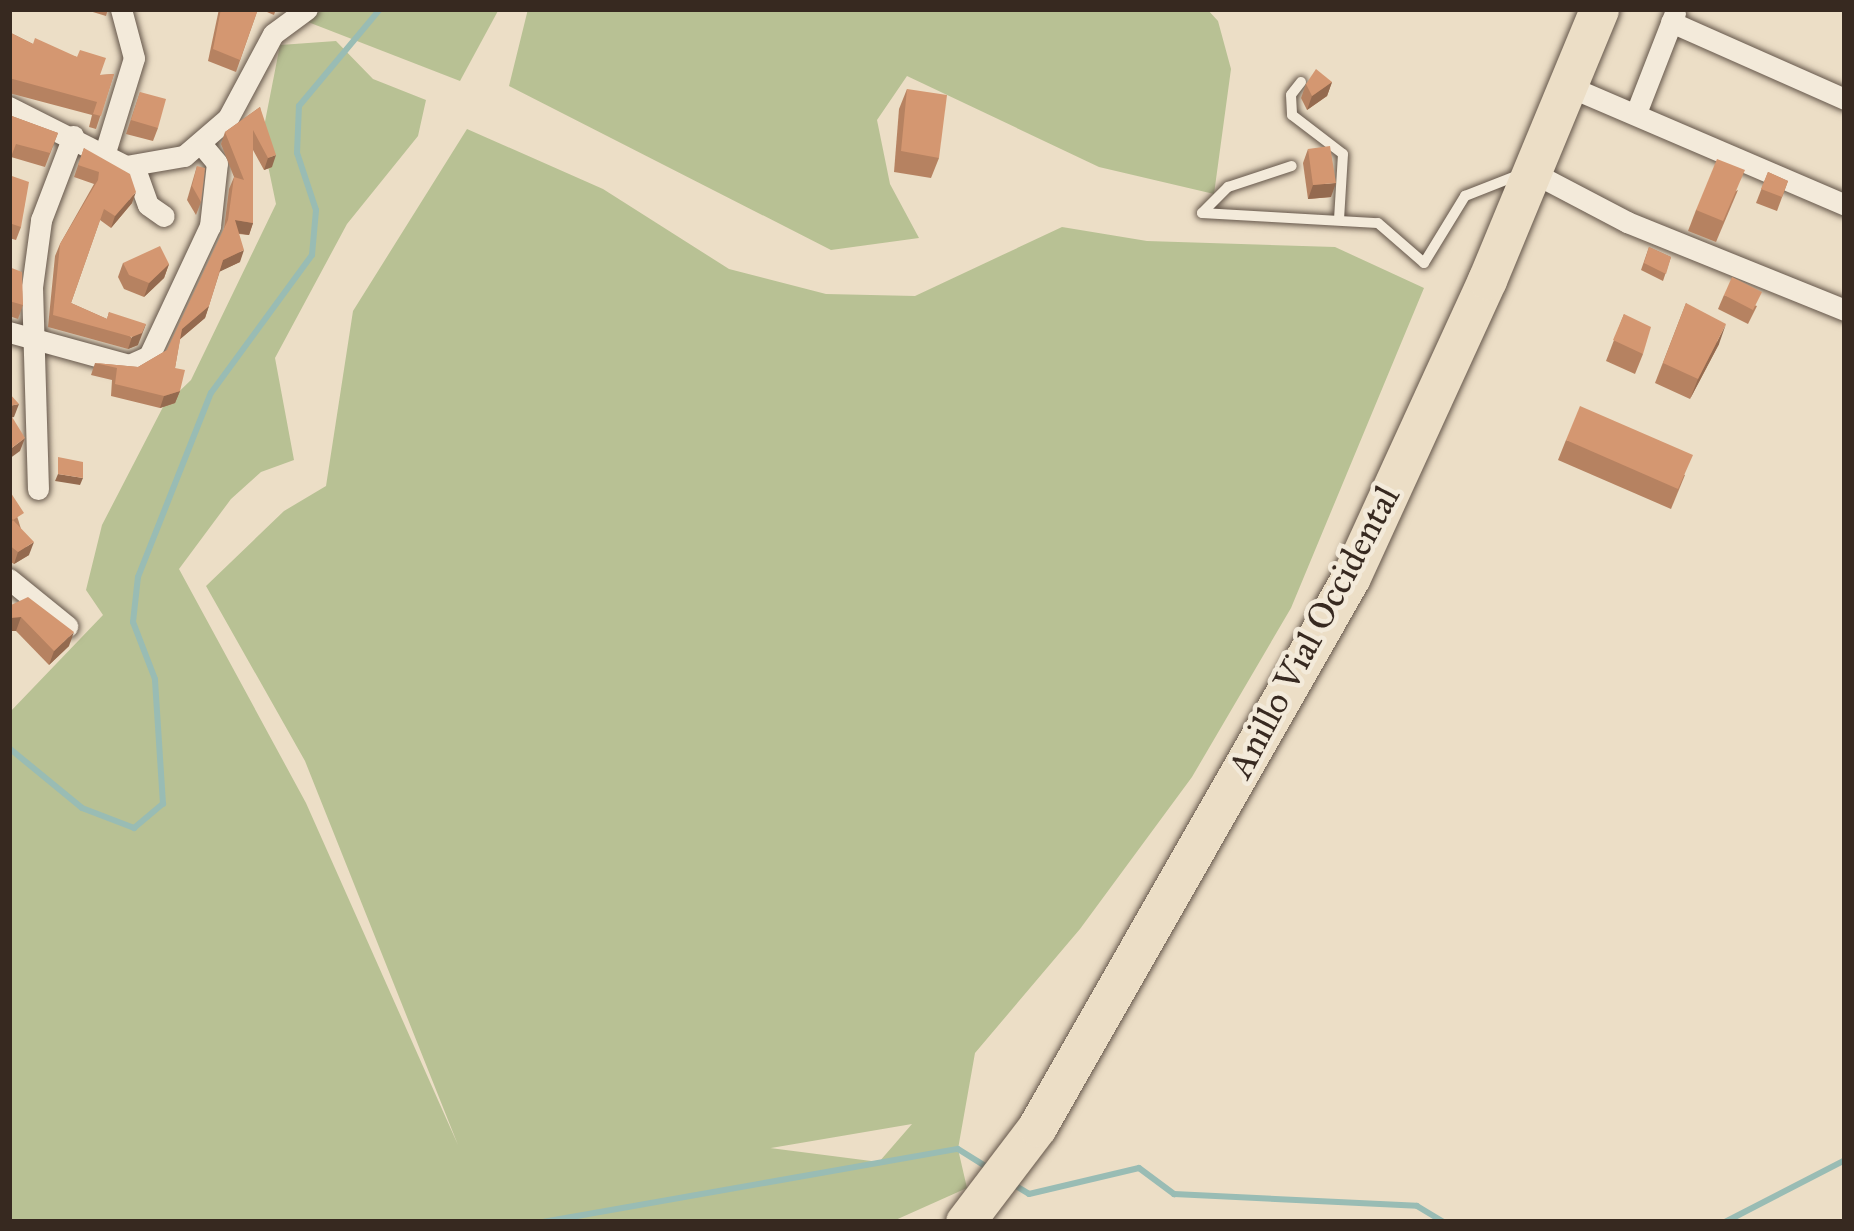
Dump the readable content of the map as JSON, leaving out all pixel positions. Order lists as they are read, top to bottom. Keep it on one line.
{"streets":{"highway":["Anillo Vial Occidental"]}}
